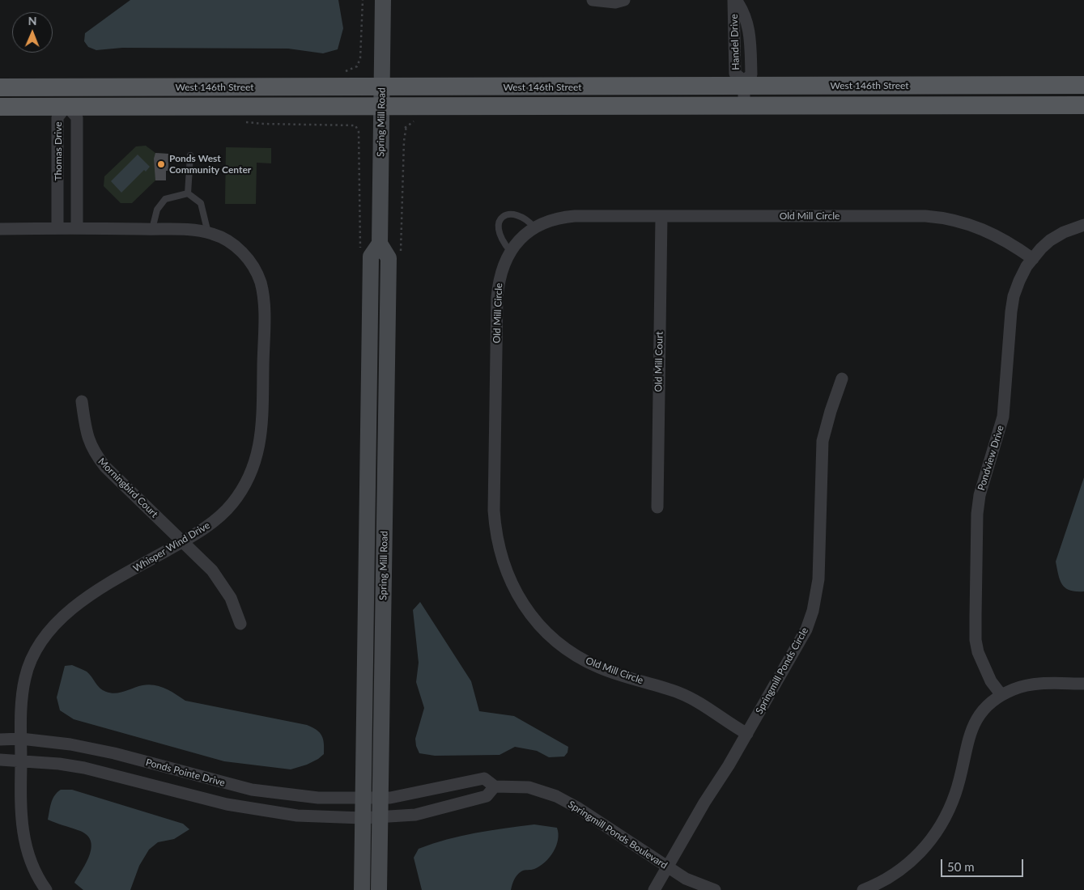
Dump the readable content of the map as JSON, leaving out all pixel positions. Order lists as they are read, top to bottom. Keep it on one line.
{"streets":{"main road":["West 146th Street"],"street":["Handel Drive","Spring Mill Road","Thomas Drive","Old Mill Circle","Old Mill Court","Pondview Drive","Morningbird Court","Whisper Wind Drive","Springmill Ponds Circle","Ponds Pointe Drive","Springmill Ponds Boulevard"]},"crossings":[["Handel Drive","West 146th Street"],["West 146th Street","Spring Mill Road"],["West 146th Street","Thomas Drive"],["Spring Mill Road","Ponds Pointe Drive"],["Spring Mill Road","Springmill Ponds Boulevard"],["Thomas Drive","Whisper Wind Drive"],["Old Mill Circle","Old Mill Court"],["Old Mill Circle","Pondview Drive"],["Old Mill Circle","Springmill Ponds Circle"],["Morningbird Court","Whisper Wind Drive"],["Whisper Wind Drive","Ponds Pointe Drive"],["Springmill Ponds Circle","Springmill Ponds Boulevard"],["Ponds Pointe Drive","Springmill Ponds Boulevard"]],"places":["Ponds West Community Center"],"scale_bar":"50 m","north":"top"}
